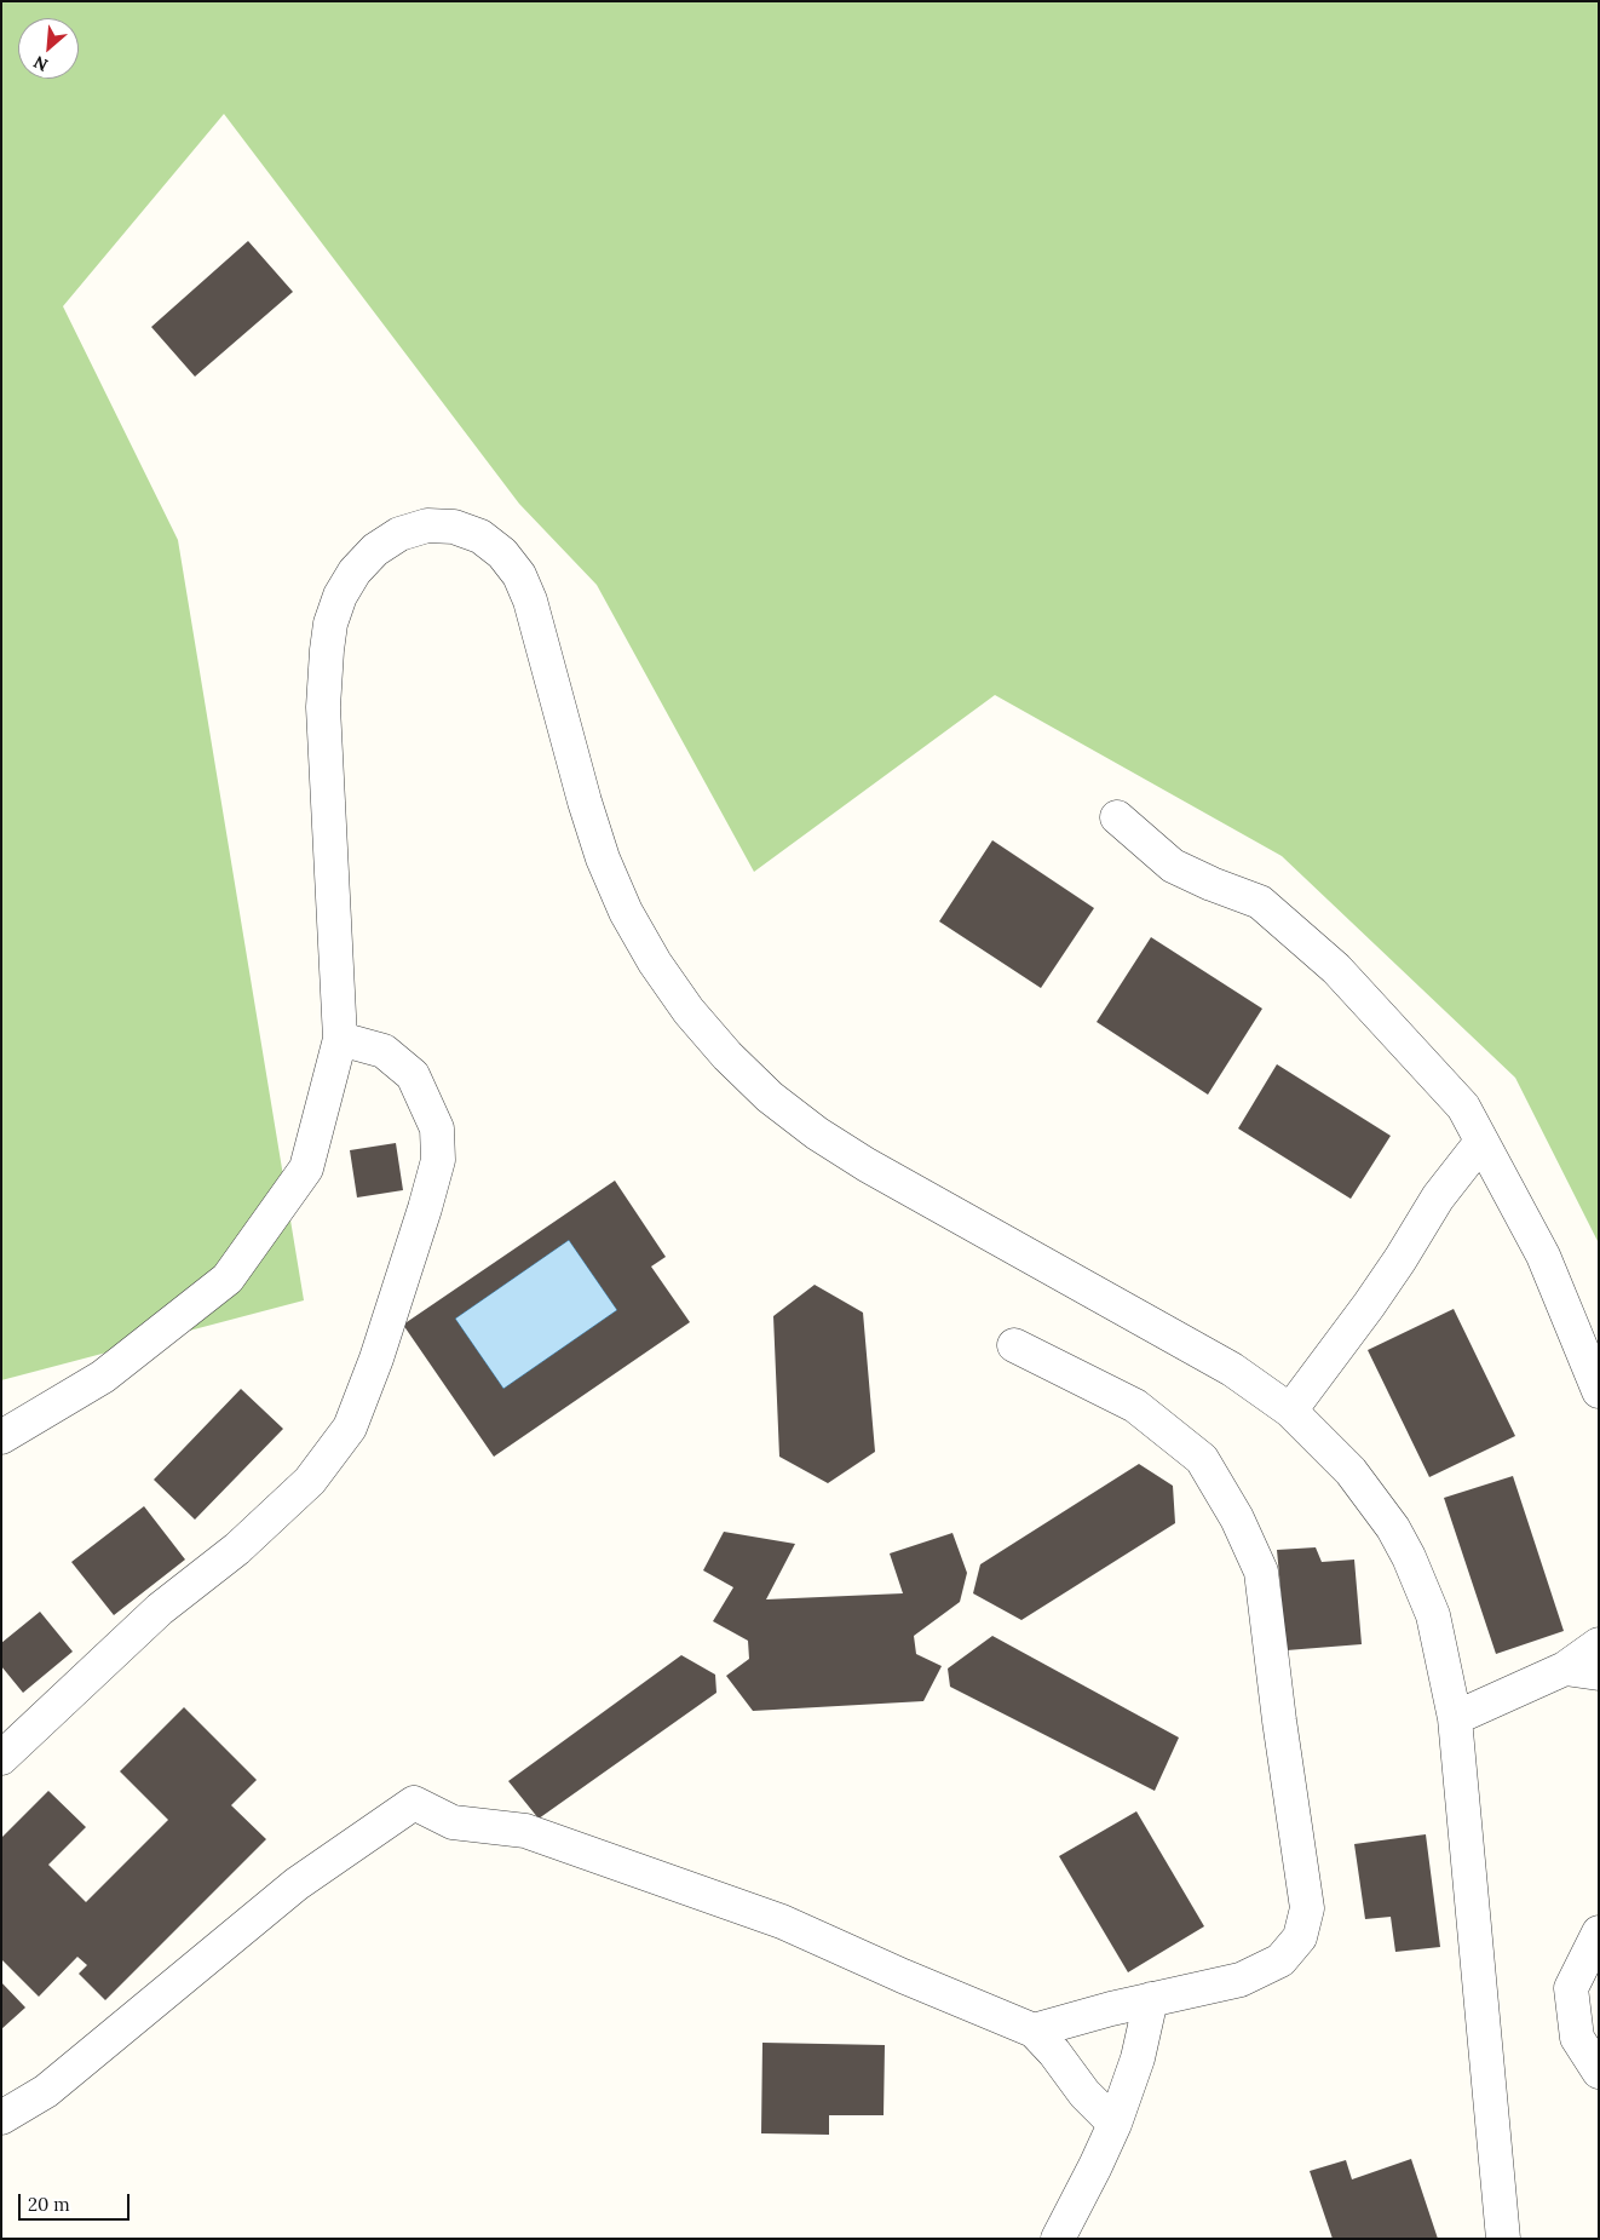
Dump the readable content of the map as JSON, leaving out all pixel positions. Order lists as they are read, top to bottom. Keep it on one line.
{"scale_bar":"20 m","north":"bottom left"}
